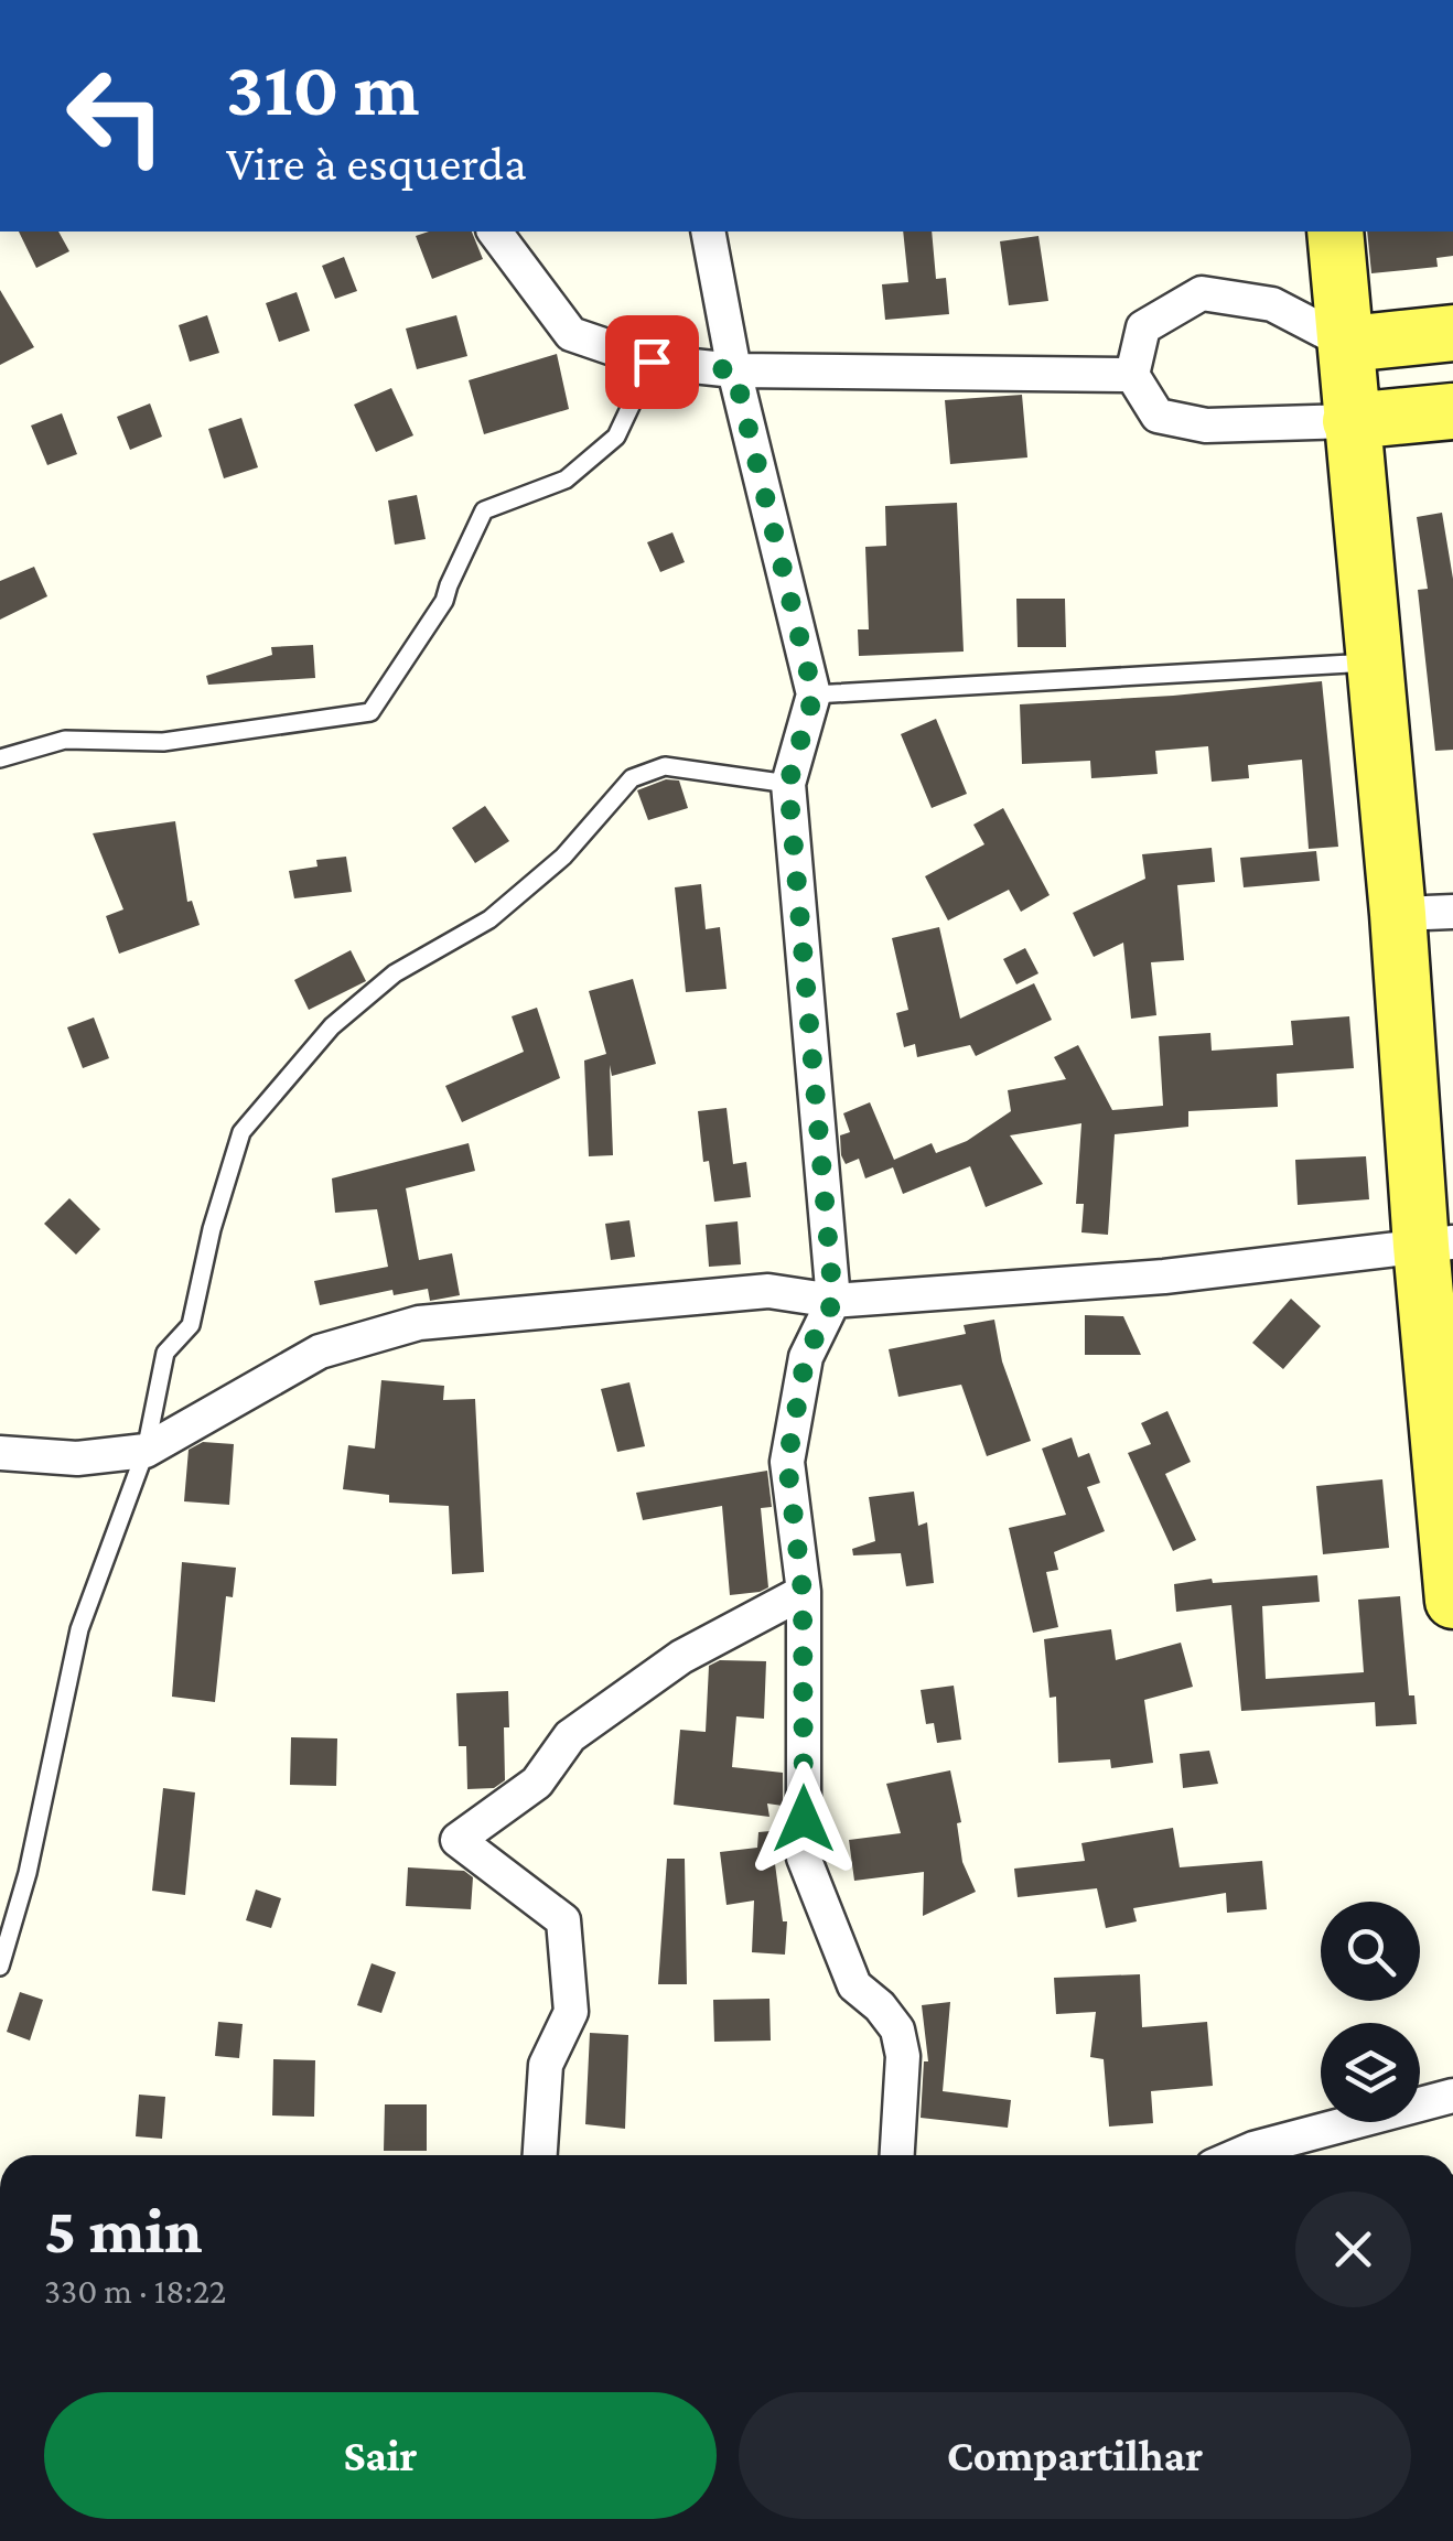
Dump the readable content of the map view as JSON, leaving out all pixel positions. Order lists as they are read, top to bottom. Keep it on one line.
{"page":{"turn":["310 m","Vire à esquerda"],"heading":["5 min","330 m · 18:22"],"buttons":["Sair","Compartilhar"]}}
